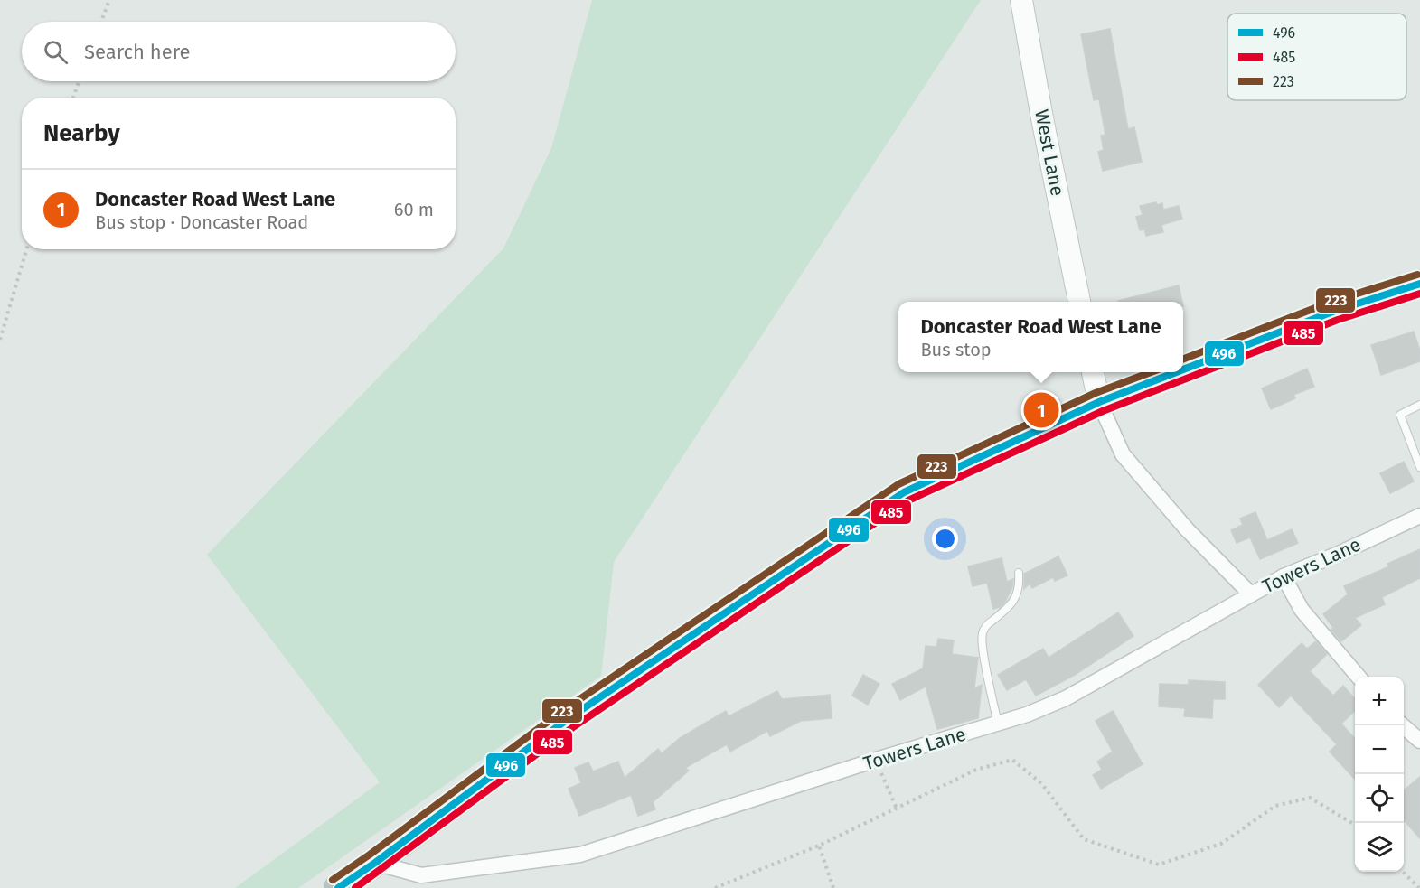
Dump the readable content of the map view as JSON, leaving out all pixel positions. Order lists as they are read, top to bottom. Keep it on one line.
{"streets":{"street":["West Lane","Towers Lane"]},"lines":["transit line 223","transit line 496","transit line 485"],"legend":["496","485","223"],"page":{"search":"Search here","heading":"Nearby","list":[{"mark":"1","name":"Doncaster Road West Lane","note":"Bus stop · Doncaster Road","value":"60 m"}],"popup":["Doncaster Road West Lane","Bus stop"],"pins":"1","map_buttons":["+","−"]}}
